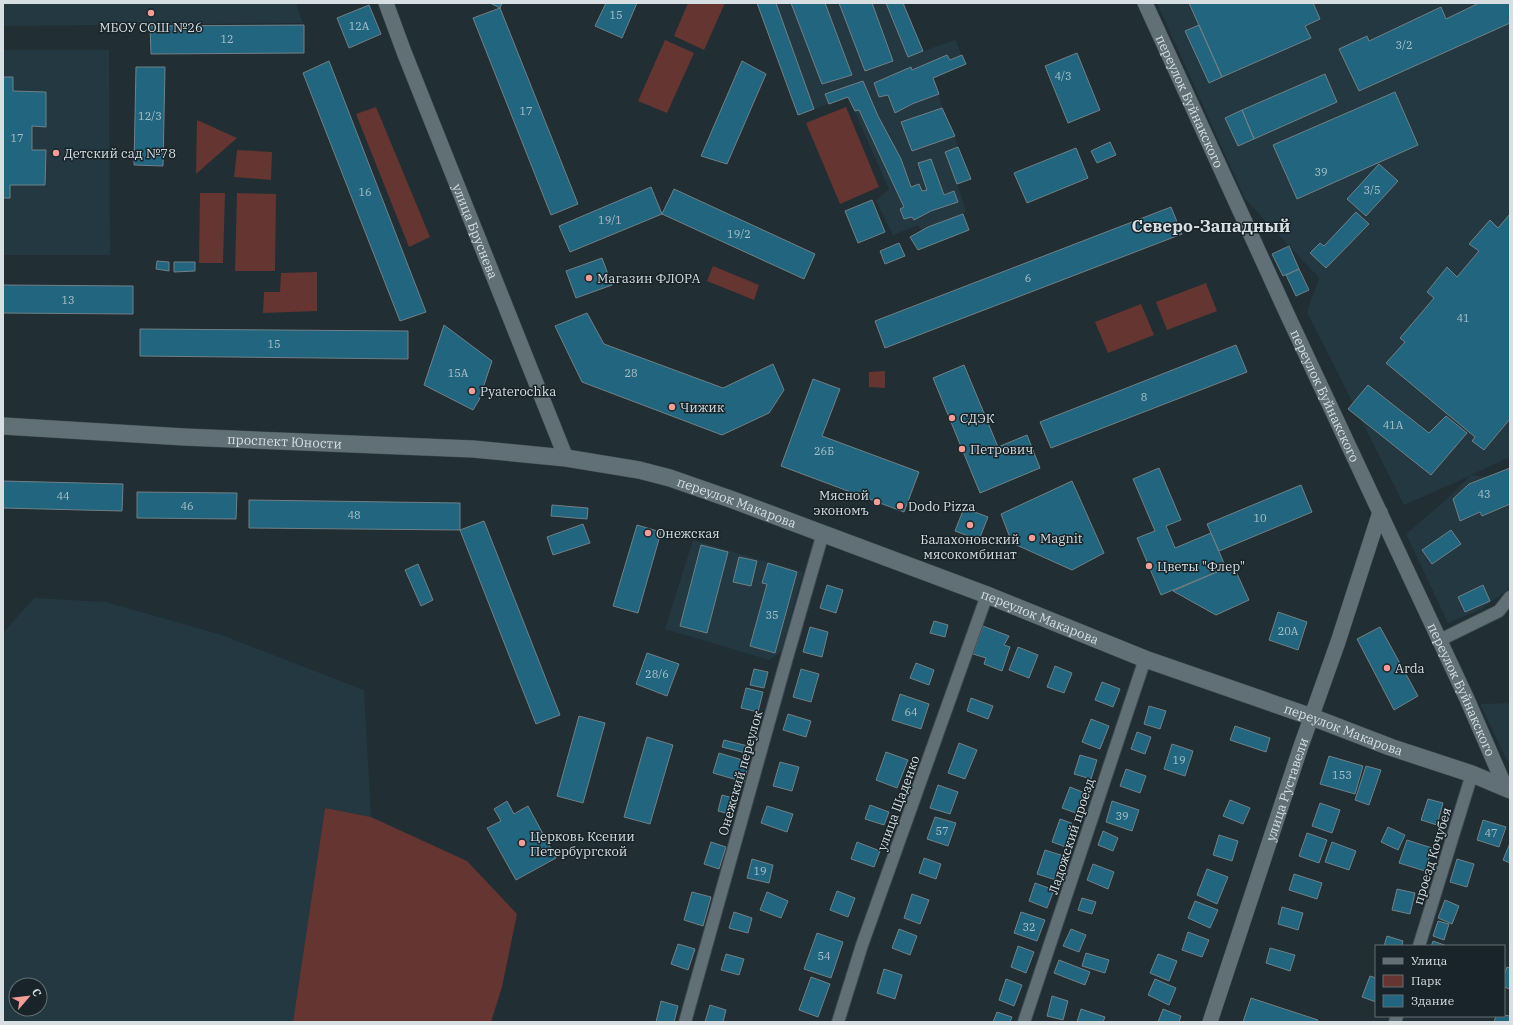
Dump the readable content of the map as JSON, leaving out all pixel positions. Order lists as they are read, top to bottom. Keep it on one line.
{"streets":{"main road":["проспект Юности","переулок Макарова"],"street":["переулок Буйнакского","улица Бруснева","Онежский переулок","улица Руставели","улица Щаденко","Ладожский проезд","проезд Кочубея"]},"crossings":[["переулок Буйнакского","переулок Макарова"],["переулок Буйнакского","улица Руставели"],["улица Бруснева","проспект Юности"],["улица Бруснева","переулок Макарова"],["проспект Юности","переулок Макарова"],["переулок Макарова","Онежский переулок"],["переулок Макарова","улица Руставели"],["переулок Макарова","улица Щаденко"],["переулок Макарова","Ладожский проезд"],["переулок Макарова","проезд Кочубея"]],"districts":["Северо-Западный"],"places":["МБОУ СОШ №26","Детский сад №78","Магазин ФЛОРА","Pyaterochka","Чижик","СДЭК","Петрович","Мясной экономъ","Dodo Pizza","Балахоновский мясокомбинат","Онежская","Magnit","Цветы \"Флер\"","Arda","Церковь Ксении Петербургской"],"house_numbers":["15","12А","12","3/2","4/3","17","12/3","17","39","3/5","16","19/1","19/2","6","13","41","15","15А","28","8","41А","26Б","43","44","46","48","10","35","20А","28/6","64","19","153","39","57","47","19","32","54"],"legend":["Улица","Парк","Здание"],"north":"top right"}
